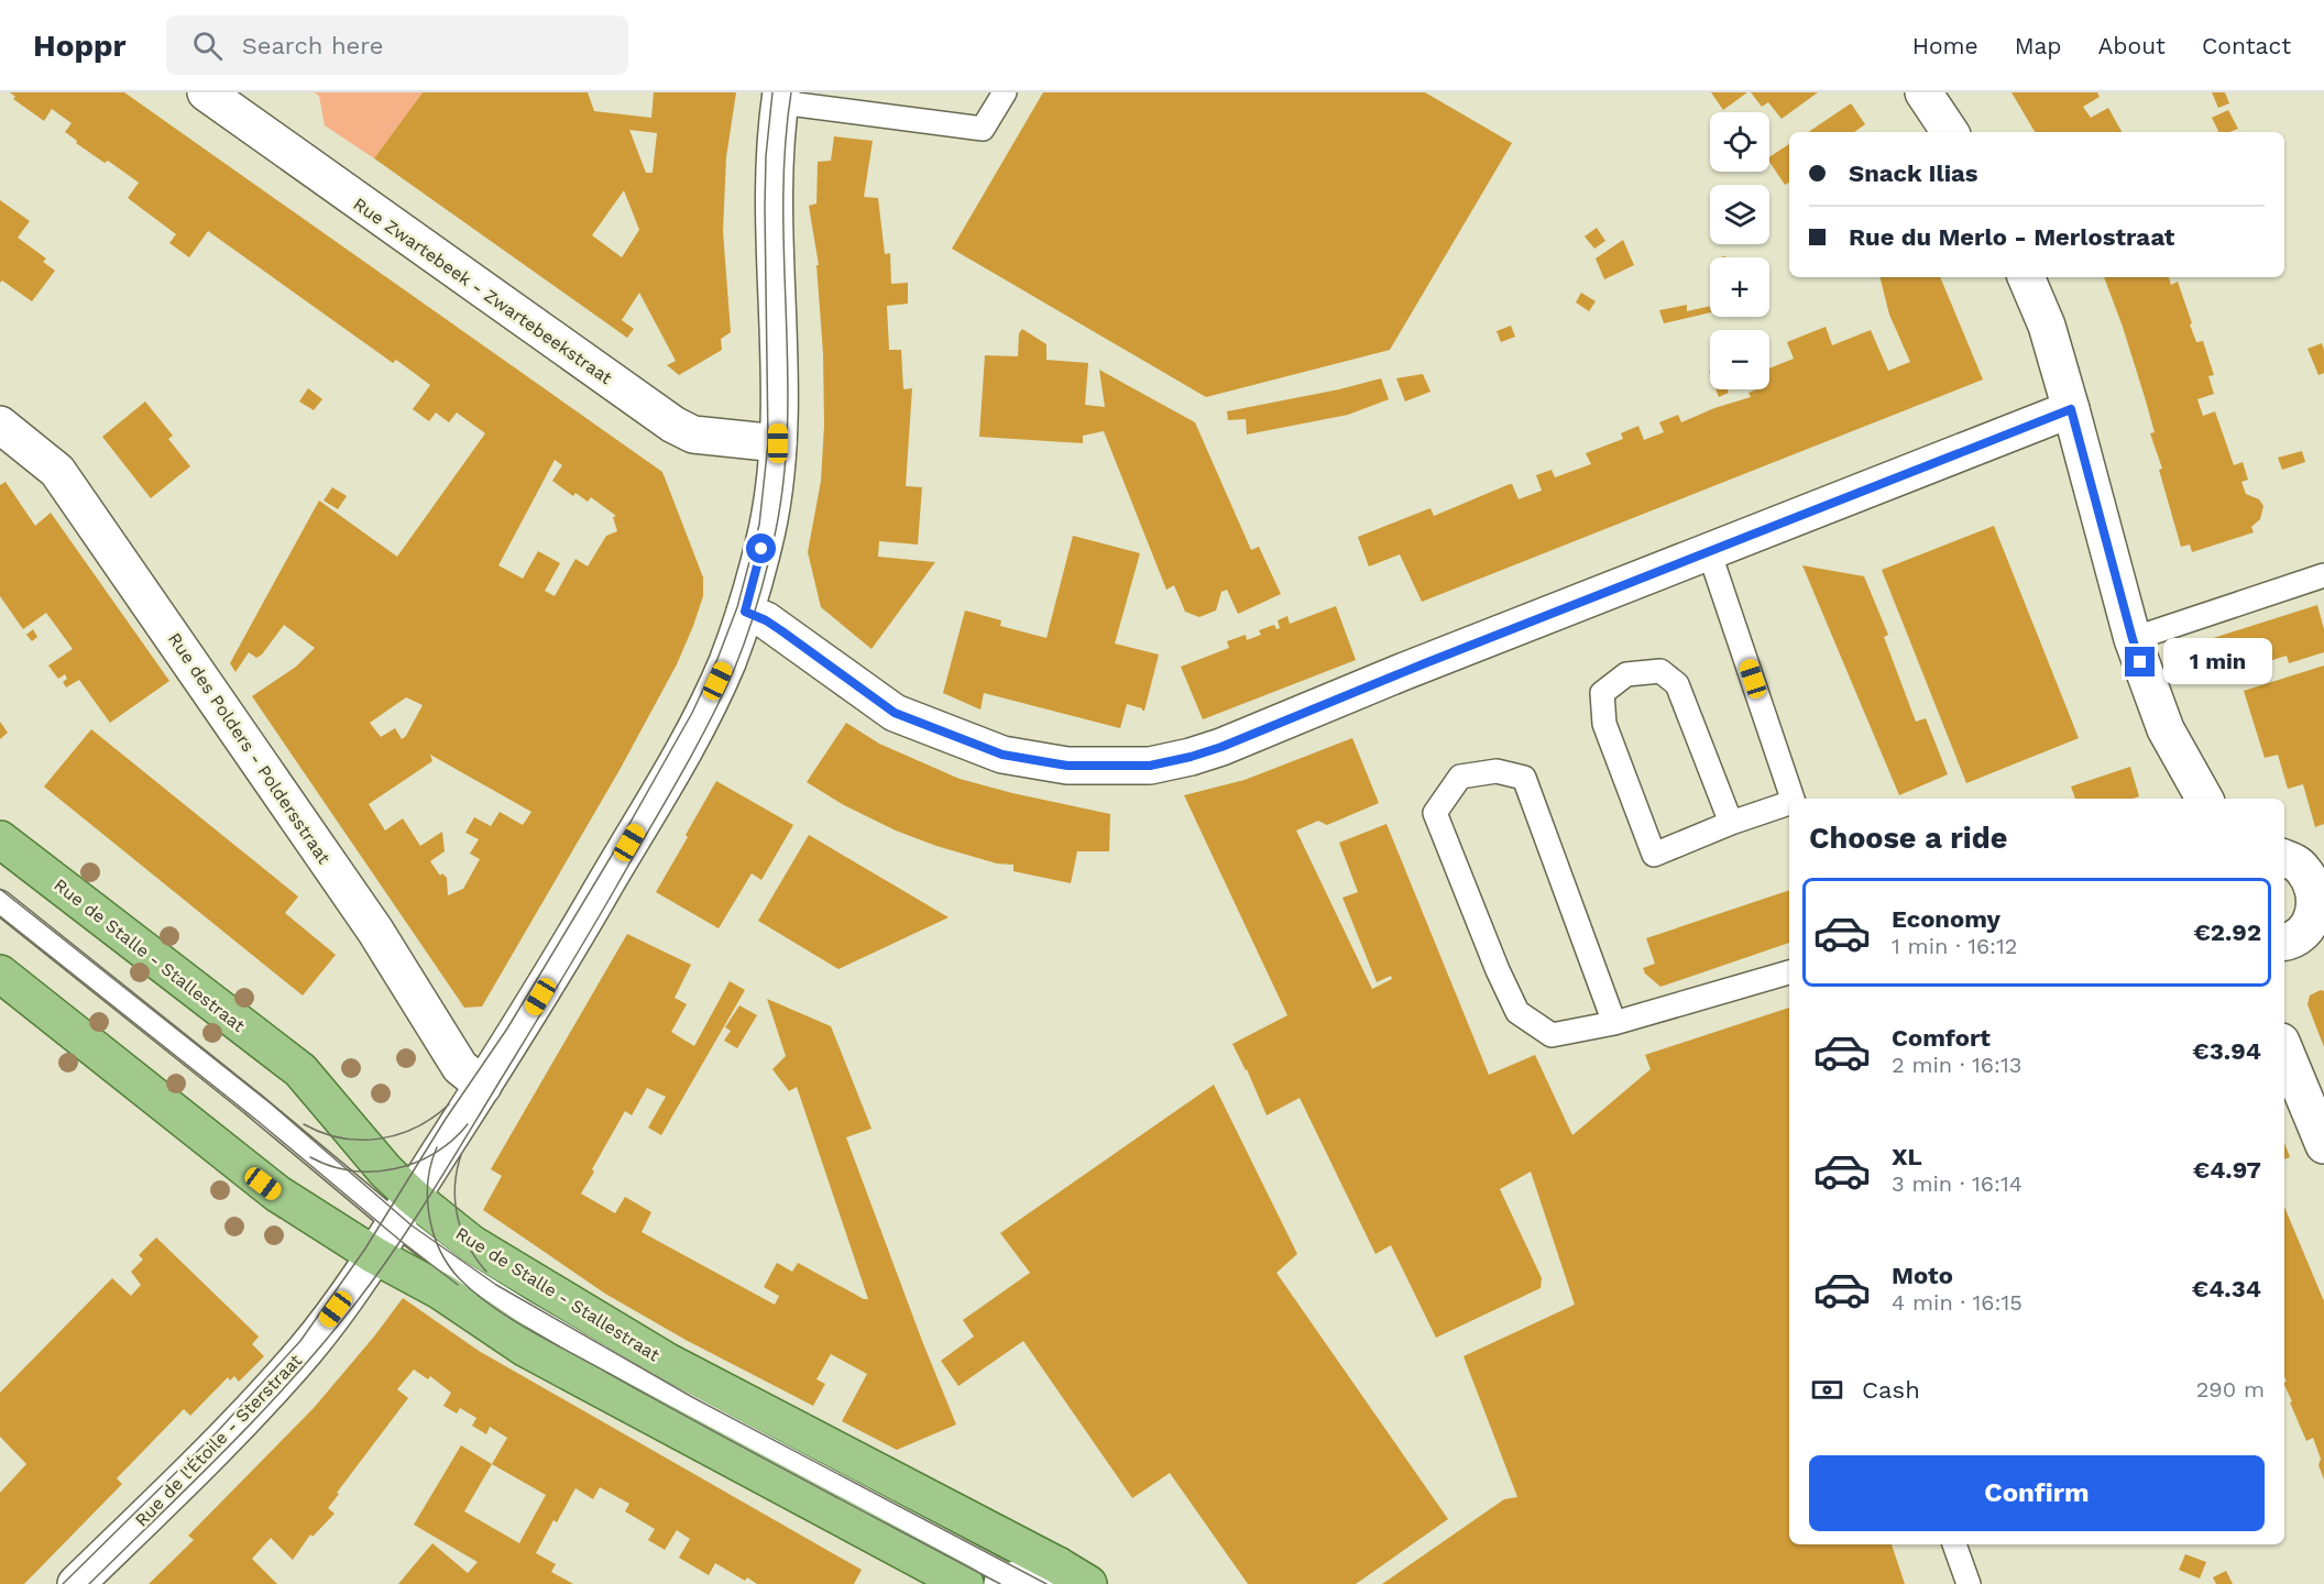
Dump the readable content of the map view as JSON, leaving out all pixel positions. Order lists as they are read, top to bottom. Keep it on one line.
{"streets":{"main road":["Rue de Stalle - Stallestraat"],"street":["Rue Zwartebeek - Zwartebeekstraat","Rue des Polders - Poldersstraat","Rue de l'Étoile - Sterstraat"]},"crossings":[["Rue Zwartebeek - Zwartebeekstraat","Rue de l'Étoile - Sterstraat"],["Rue des Polders - Poldersstraat","Rue de l'Étoile - Sterstraat"],["Rue de Stalle - Stallestraat","Rue de l'Étoile - Sterstraat"]],"page":{"header":"Hoppr","search":"Search here","nav":["Home","Map","About","Contact"],"map_buttons":["+","−"],"banner":["Snack Ilias","Rue du Merlo - Merlostraat"],"bubble":"1 min","heading":"Choose a ride","list":[{"name":"Economy","note":"1 min · 16:12","value":"€2.92"},{"name":"Comfort","note":"2 min · 16:13","value":"€3.94"},{"name":"XL","note":"3 min · 16:14","value":"€4.97"},{"name":"Moto","note":"4 min · 16:15","value":"€4.34"}],"pay":["Cash","290 m"],"buttons":"Confirm"}}
